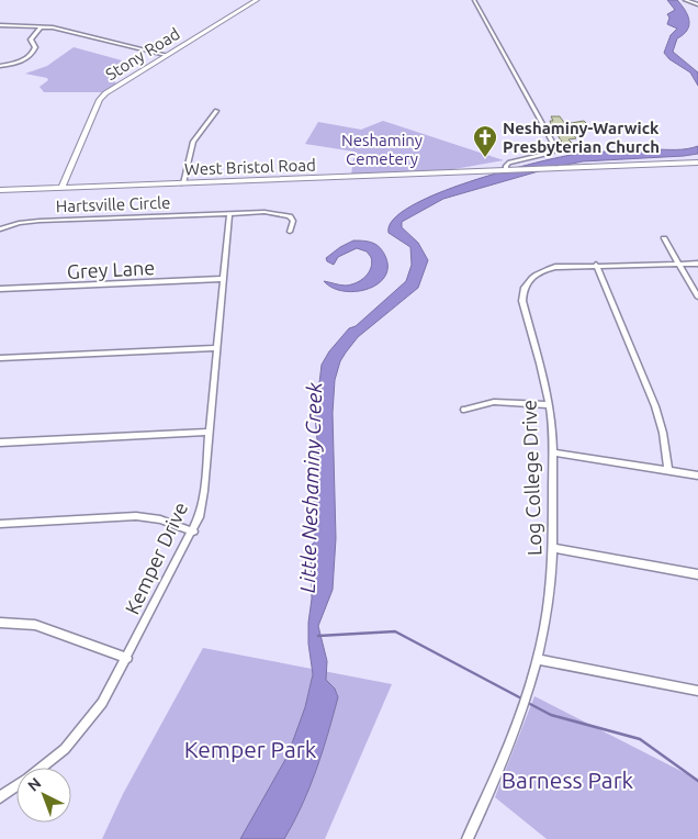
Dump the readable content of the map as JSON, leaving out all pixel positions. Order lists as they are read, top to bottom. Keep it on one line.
{"streets":{"main road":["Stony Road","West Bristol Road"],"street":["Hartsville Circle","Grey Lane","Log College Drive","Kemper Drive"]},"crossings":[["Stony Road","West Bristol Road"],["Hartsville Circle","Kemper Drive"],["Grey Lane","Kemper Drive"]],"water":["Little Neshaminy Creek"],"parks":["Neshaminy Cemetery","Kemper Park","Barness Park"],"places":{"church":["Neshaminy-Warwick Presbyterian Church"]},"north":"top left"}
